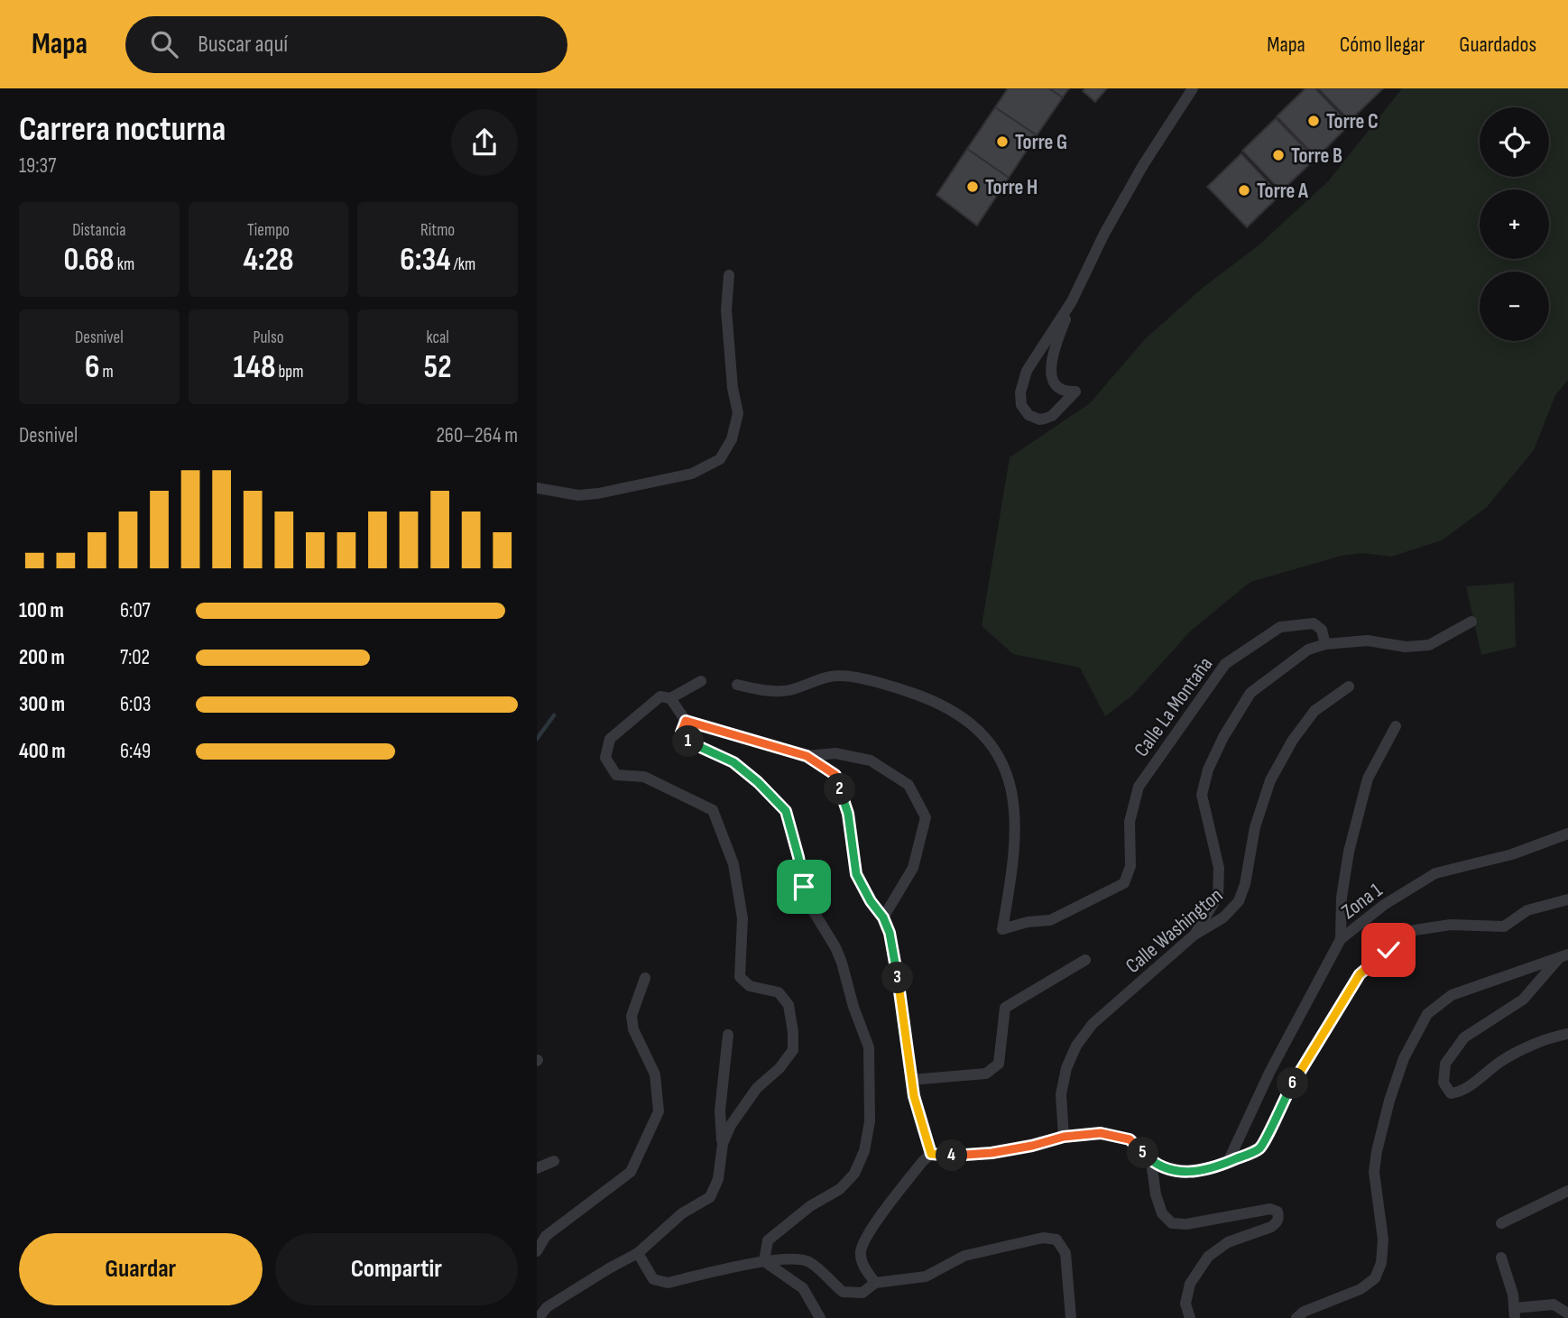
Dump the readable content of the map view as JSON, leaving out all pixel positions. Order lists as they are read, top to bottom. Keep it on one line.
{"streets":{"street":["Calle La Montaña","Zona 1","Calle Washington"]},"places":["Torre C","Torre G","Torre B","Torre H","Torre A"],"page":{"header":"Mapa","search":"Buscar aquí","nav":["Mapa","Cómo llegar","Guardados"],"heading":["Carrera nocturna","19:37"],"map_buttons":["+","−"],"stats":[["Distancia","0.68 km"],["Tiempo","4:28"],["Ritmo","6:34 /km"],["Desnivel","6 m"],["Pulso","148 bpm"],["kcal","52"]],"chart":["Desnivel","260–264 m"],"list":[{"name":"100 m","note":"6:07"},{"name":"200 m","note":"7:02"},{"name":"300 m","note":"6:03"},{"name":"400 m","note":"6:49"}],"pins":["1","2","3","6","5","4"],"buttons":["Guardar","Compartir"]}}
